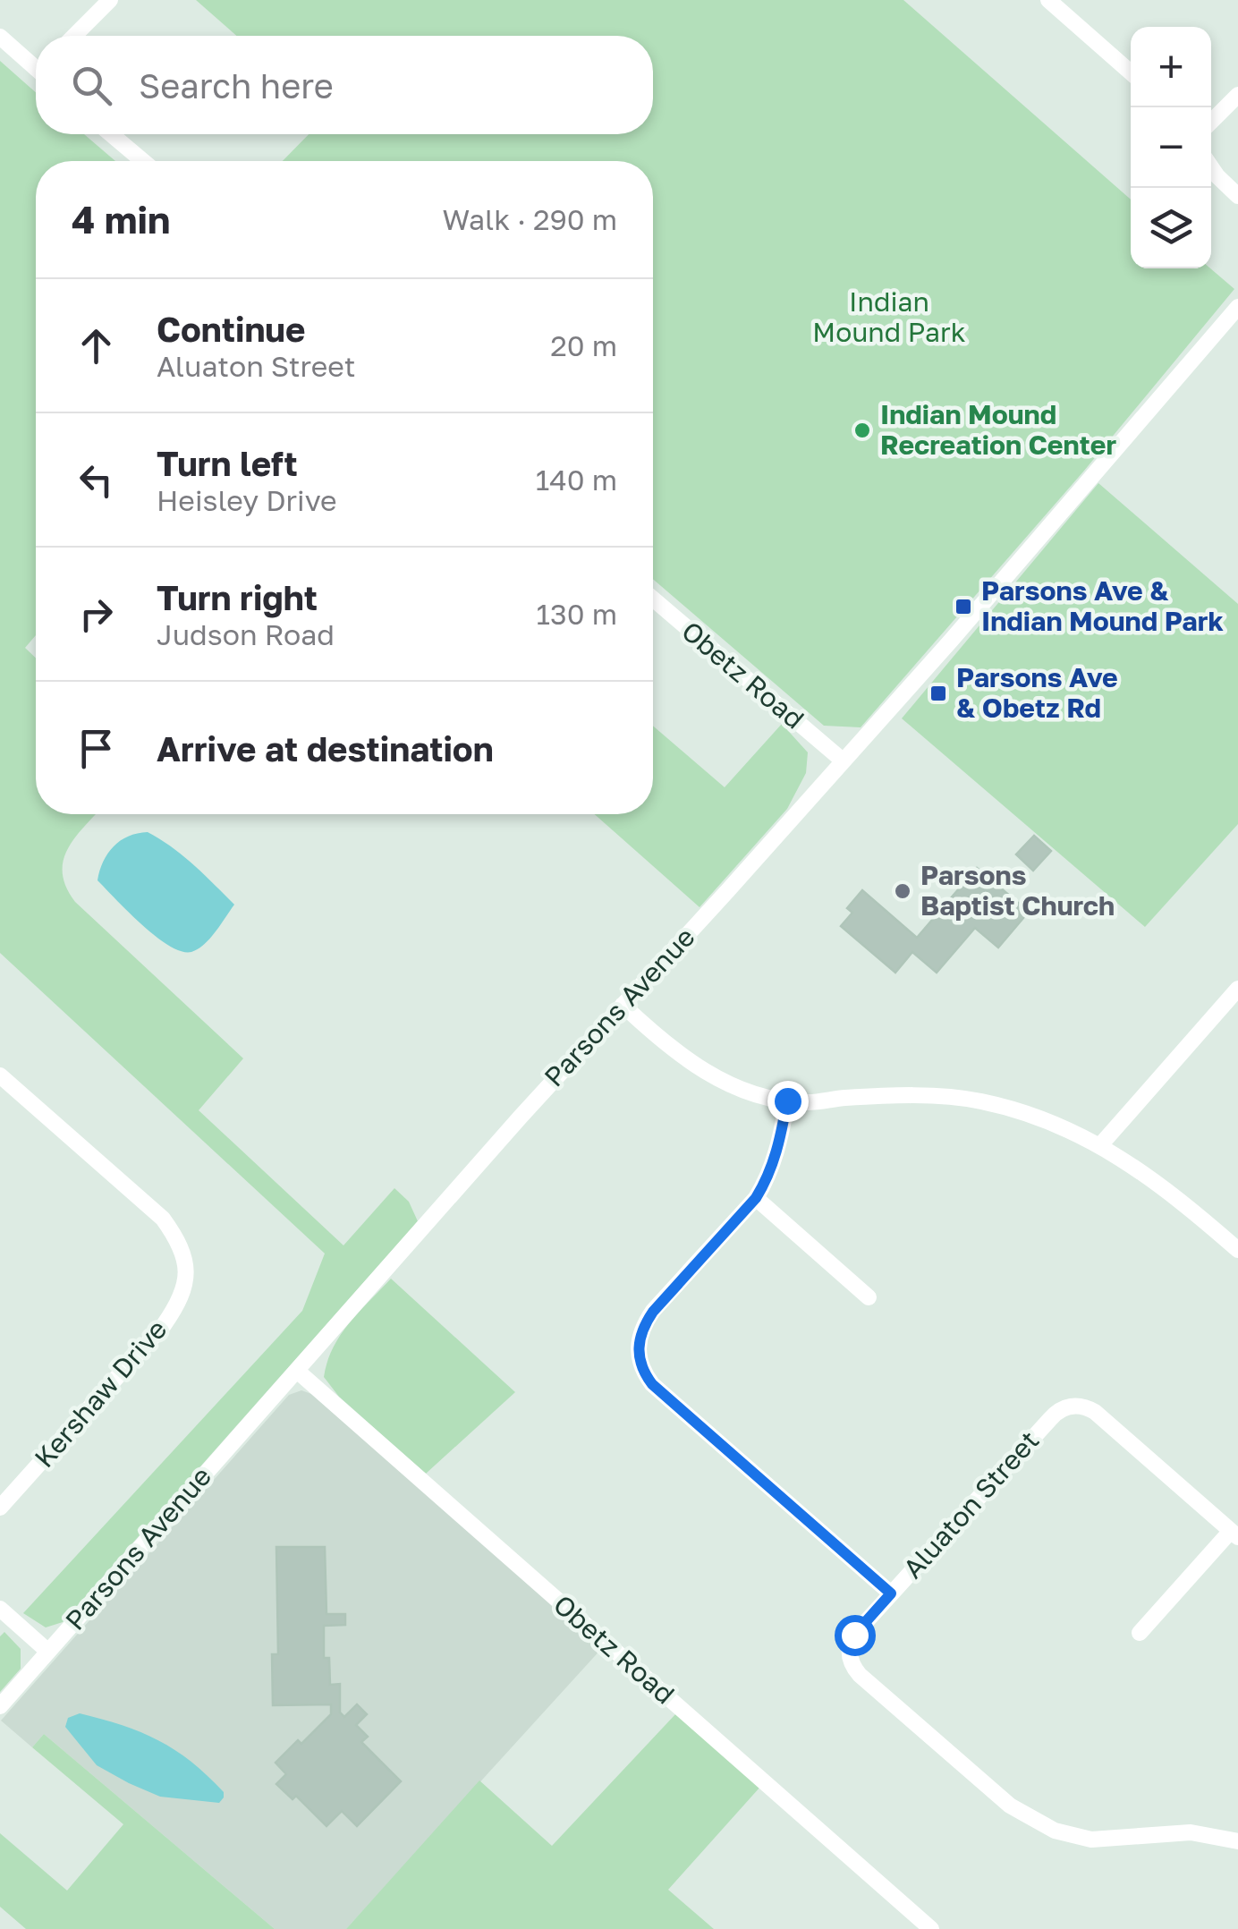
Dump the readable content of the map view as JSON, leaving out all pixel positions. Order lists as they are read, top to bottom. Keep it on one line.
{"streets":{"street":["Obetz Road","Parsons Avenue","Kershaw Drive","Aluaton Street"]},"crossings":[["Obetz Road","Parsons Avenue"]],"parks":["Indian Mound Park"],"places":{"other":["Indian Mound Recreation Center","Parsons Baptist Church"],"transit":["Parsons Ave & Indian Mound Park","Parsons Ave & Obetz Rd"]},"page":{"map_buttons":["+","−"],"search":"Search here","heading":["4 min","Walk · 290 m"],"list":[["Continue","Aluaton Street","20 m"],["Turn left","Heisley Drive","140 m"],["Turn right","Judson Road","130 m"],"Arrive at destination"]}}
